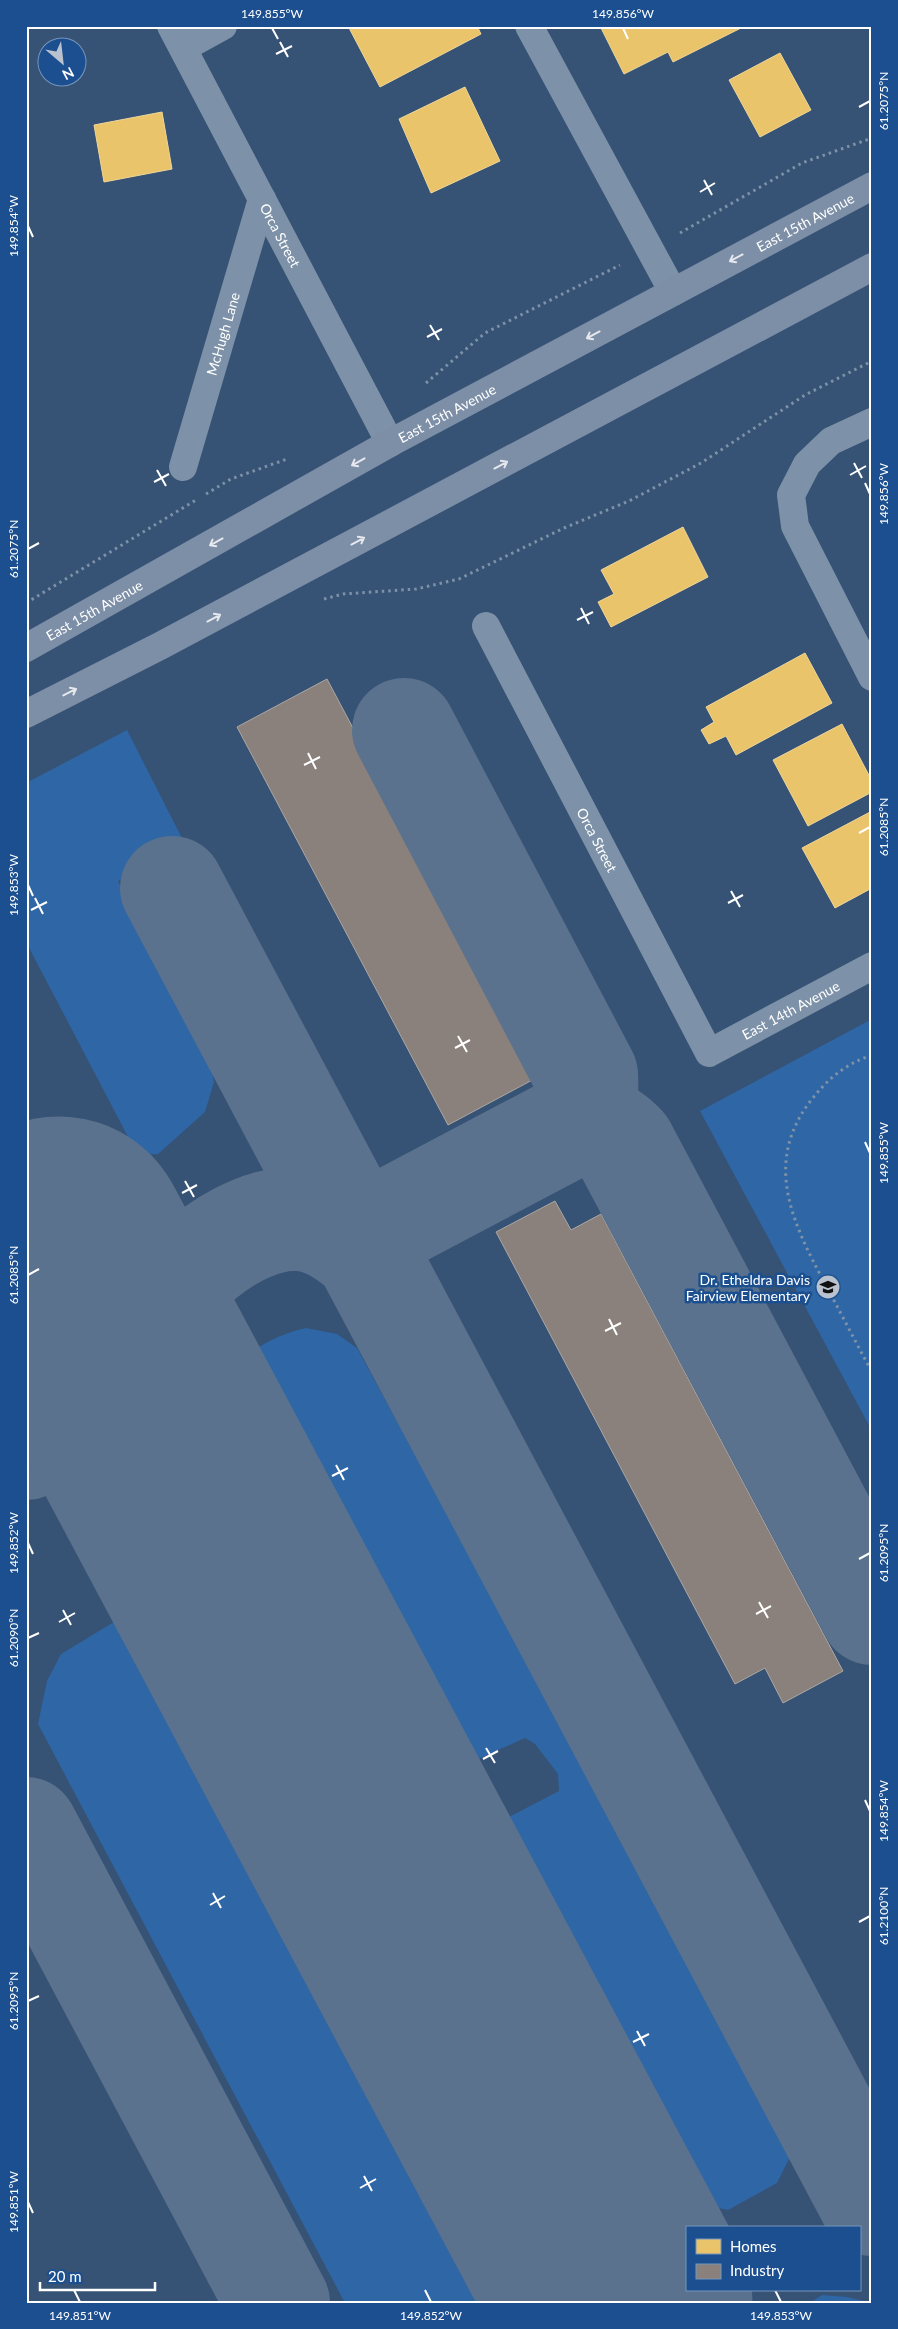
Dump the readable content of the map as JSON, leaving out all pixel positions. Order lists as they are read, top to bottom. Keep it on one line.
{"streets":{"main road":["East 15th Avenue"],"street":["Orca Street","McHugh Lane","East 14th Avenue"]},"crossings":[["East 15th Avenue","Orca Street"],["Orca Street","McHugh Lane"],["Orca Street","East 14th Avenue"]],"places":{"school or university":["Dr. Etheldra Davis Fairview Elementary"]},"legend":["Homes","Industry"],"scale_bar":"20 m","north":"bottom right","coordinates":["149.855°W","149.856°W","61.2075°N","149.854°W","61.2085°N","149.853°W","149.852°W","61.2095°N","61.2090°N","61.2100°N","149.851°W"]}
